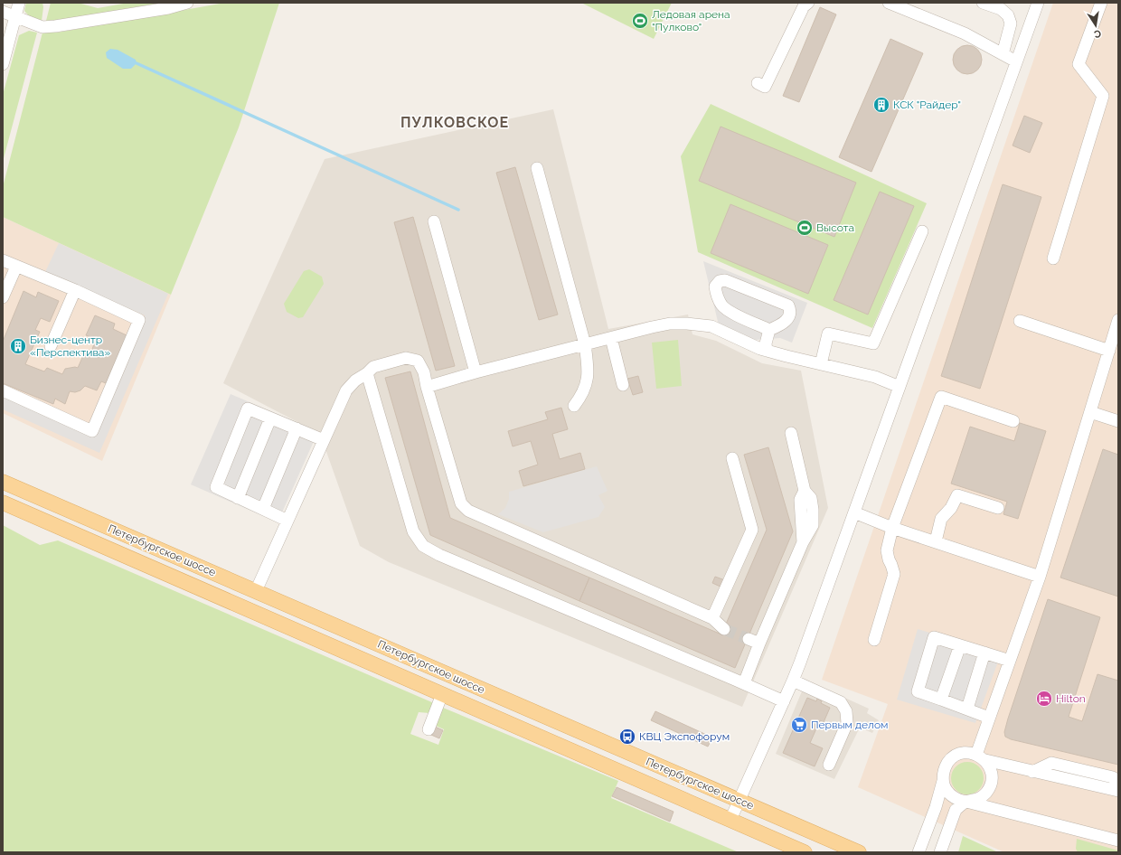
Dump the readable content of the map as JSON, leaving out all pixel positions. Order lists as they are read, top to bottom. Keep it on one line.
{"streets":{"main road":["Петербургское шоссе"]},"districts":["ПУЛКОВСКОЕ"],"places":{"sports":["Ледовая арена \"Пулково\"","Высота"],"building":["КСК \"Райдер\"","Бизнес-центр «Перспектива»"],"hotel":["Hilton"],"supermarket":["Первым делом"],"bus stop":["КВЦ Экспофорум"]},"north":"bottom"}
